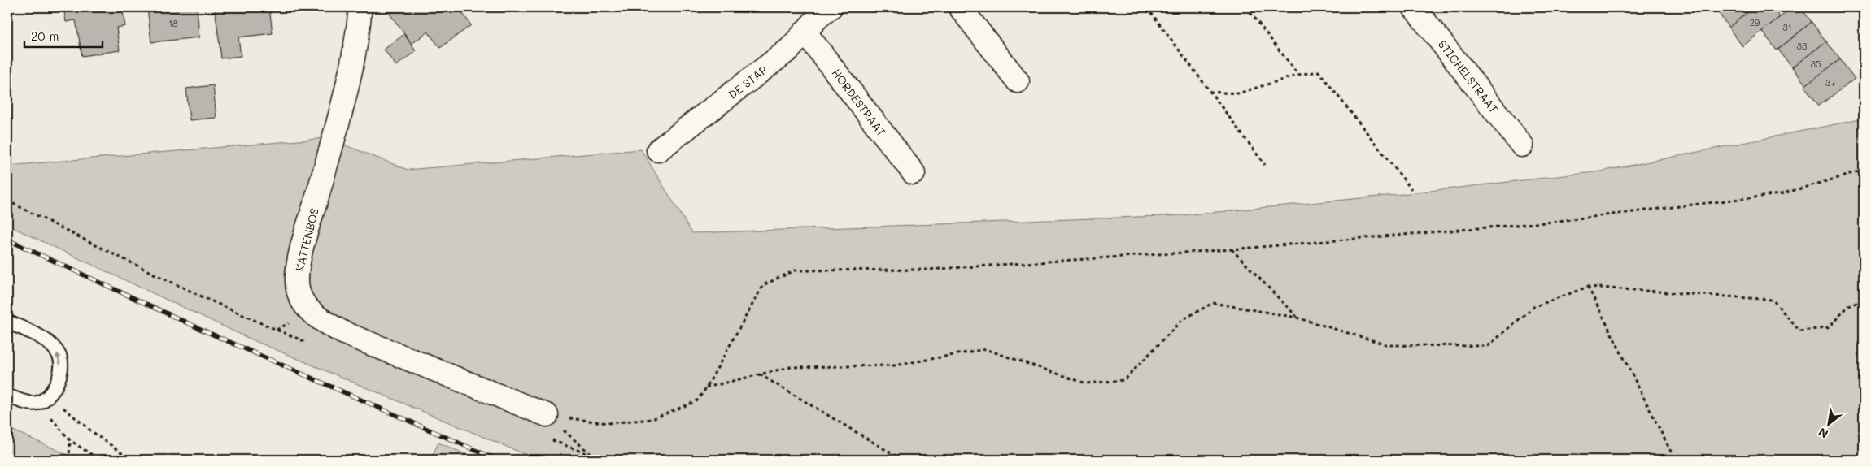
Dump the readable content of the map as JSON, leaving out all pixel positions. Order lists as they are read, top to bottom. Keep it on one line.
{"streets":{"street":["STICHELSTRAAT","DE STAP","HORDESTRAAT","KATTENBOS"]},"crossings":[["DE STAP","HORDESTRAAT"]],"house_numbers":["29","18","31","33","35","37"],"scale_bar":"20 m","north":"bottom left"}
